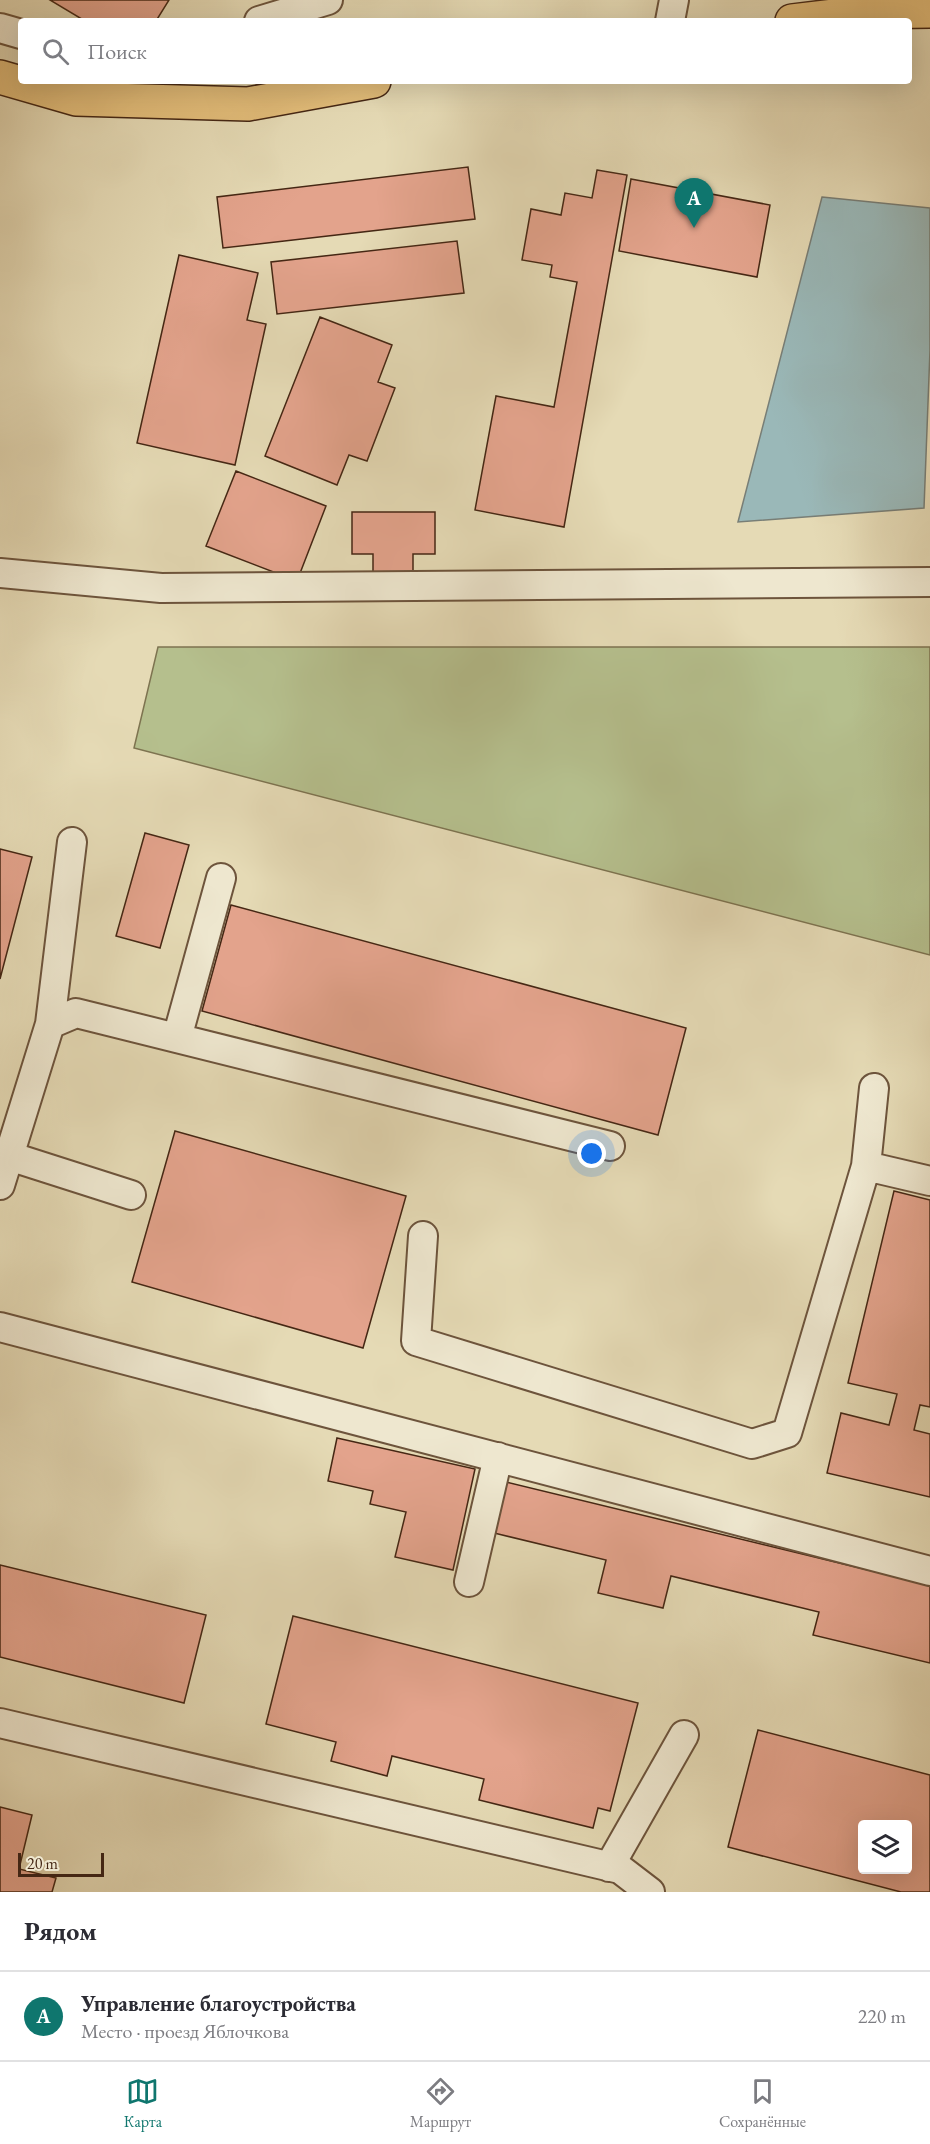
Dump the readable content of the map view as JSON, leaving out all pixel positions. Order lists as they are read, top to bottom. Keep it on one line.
{"scale_bar":"20 m","page":{"search":"Поиск","pins":"A","scale":"20 m","heading":"Рядом","list":[{"mark":"A","name":"Управление благоустройства","note":"Место · проезд Яблочкова","value":"220 m"}],"nav":["Карта","Маршрут","Сохранённые"]}}
